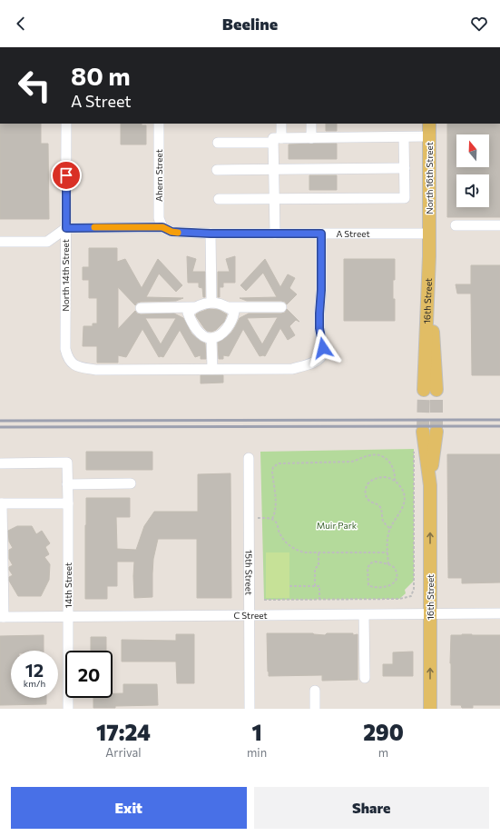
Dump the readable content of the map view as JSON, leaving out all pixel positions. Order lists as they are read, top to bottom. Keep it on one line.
{"streets":{"main road":["North 16th Street","16th Street"],"street":["Ahern Street","A Street","North 14th Street","15th Street","14th Street","C Street"]},"crossings":[["Ahern Street","A Street"],["North 16th Street","A Street"],["North 16th Street","16th Street"],["A Street","North 14th Street"],["A Street","16th Street"],["16th Street","C Street"],["15th Street","C Street"],["14th Street","C Street"]],"one_way":["16th Street"],"parks":["Muir Park"],"north":"top","page":{"header":"Beeline","turn":["80 m","A Street"],"speed":"12 km/h","limit":"20","eta":["17:24","Arrival","1","min","290","m"],"buttons":["Exit","Share"]}}
